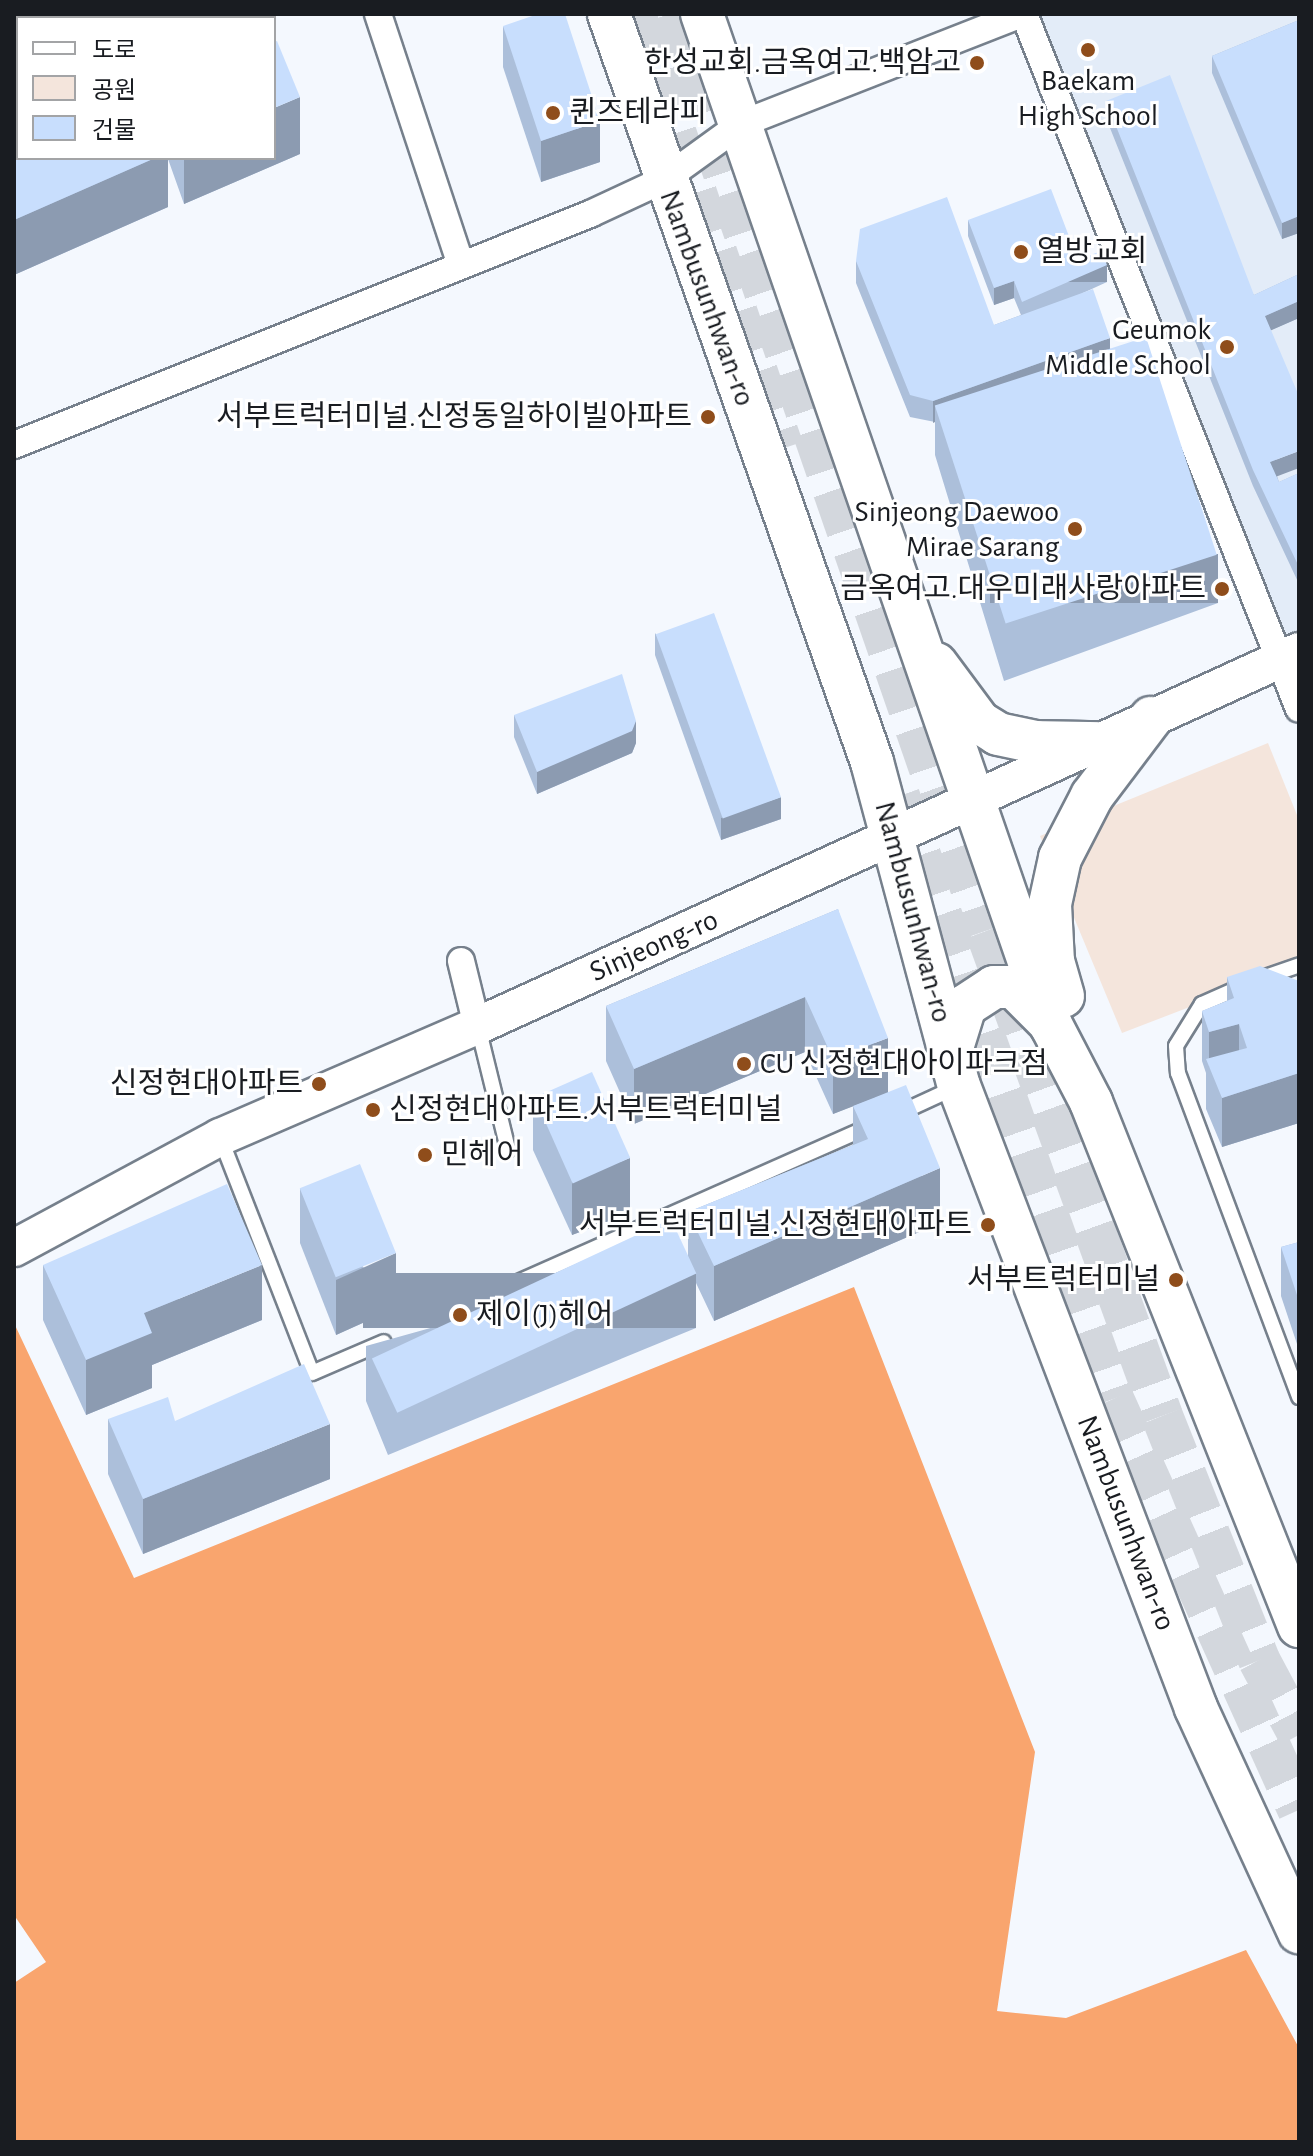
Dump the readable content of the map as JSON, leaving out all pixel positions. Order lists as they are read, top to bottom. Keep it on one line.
{"streets":{"main road":["Nambusunhwan-ro","Sinjeong-ro"]},"crossings":[["Nambusunhwan-ro","Sinjeong-ro"]],"places":["Baekam High School","한성교회.금옥여고.백암고","퀸즈테라피","열방교회","Geumok Middle School","서부트럭터미널.신정동일하이빌아파트","Sinjeong Daewoo Mirae Sarang","금옥여고.대우미래사랑아파트","CU 신정현대아이파크점","신정현대아파트","신정현대아파트.서부트럭터미널","민헤어","서부트럭터미널.신정현대아파트","서부트럭터미널","제이(J)헤어"],"legend":["도로","공원","건물"]}
